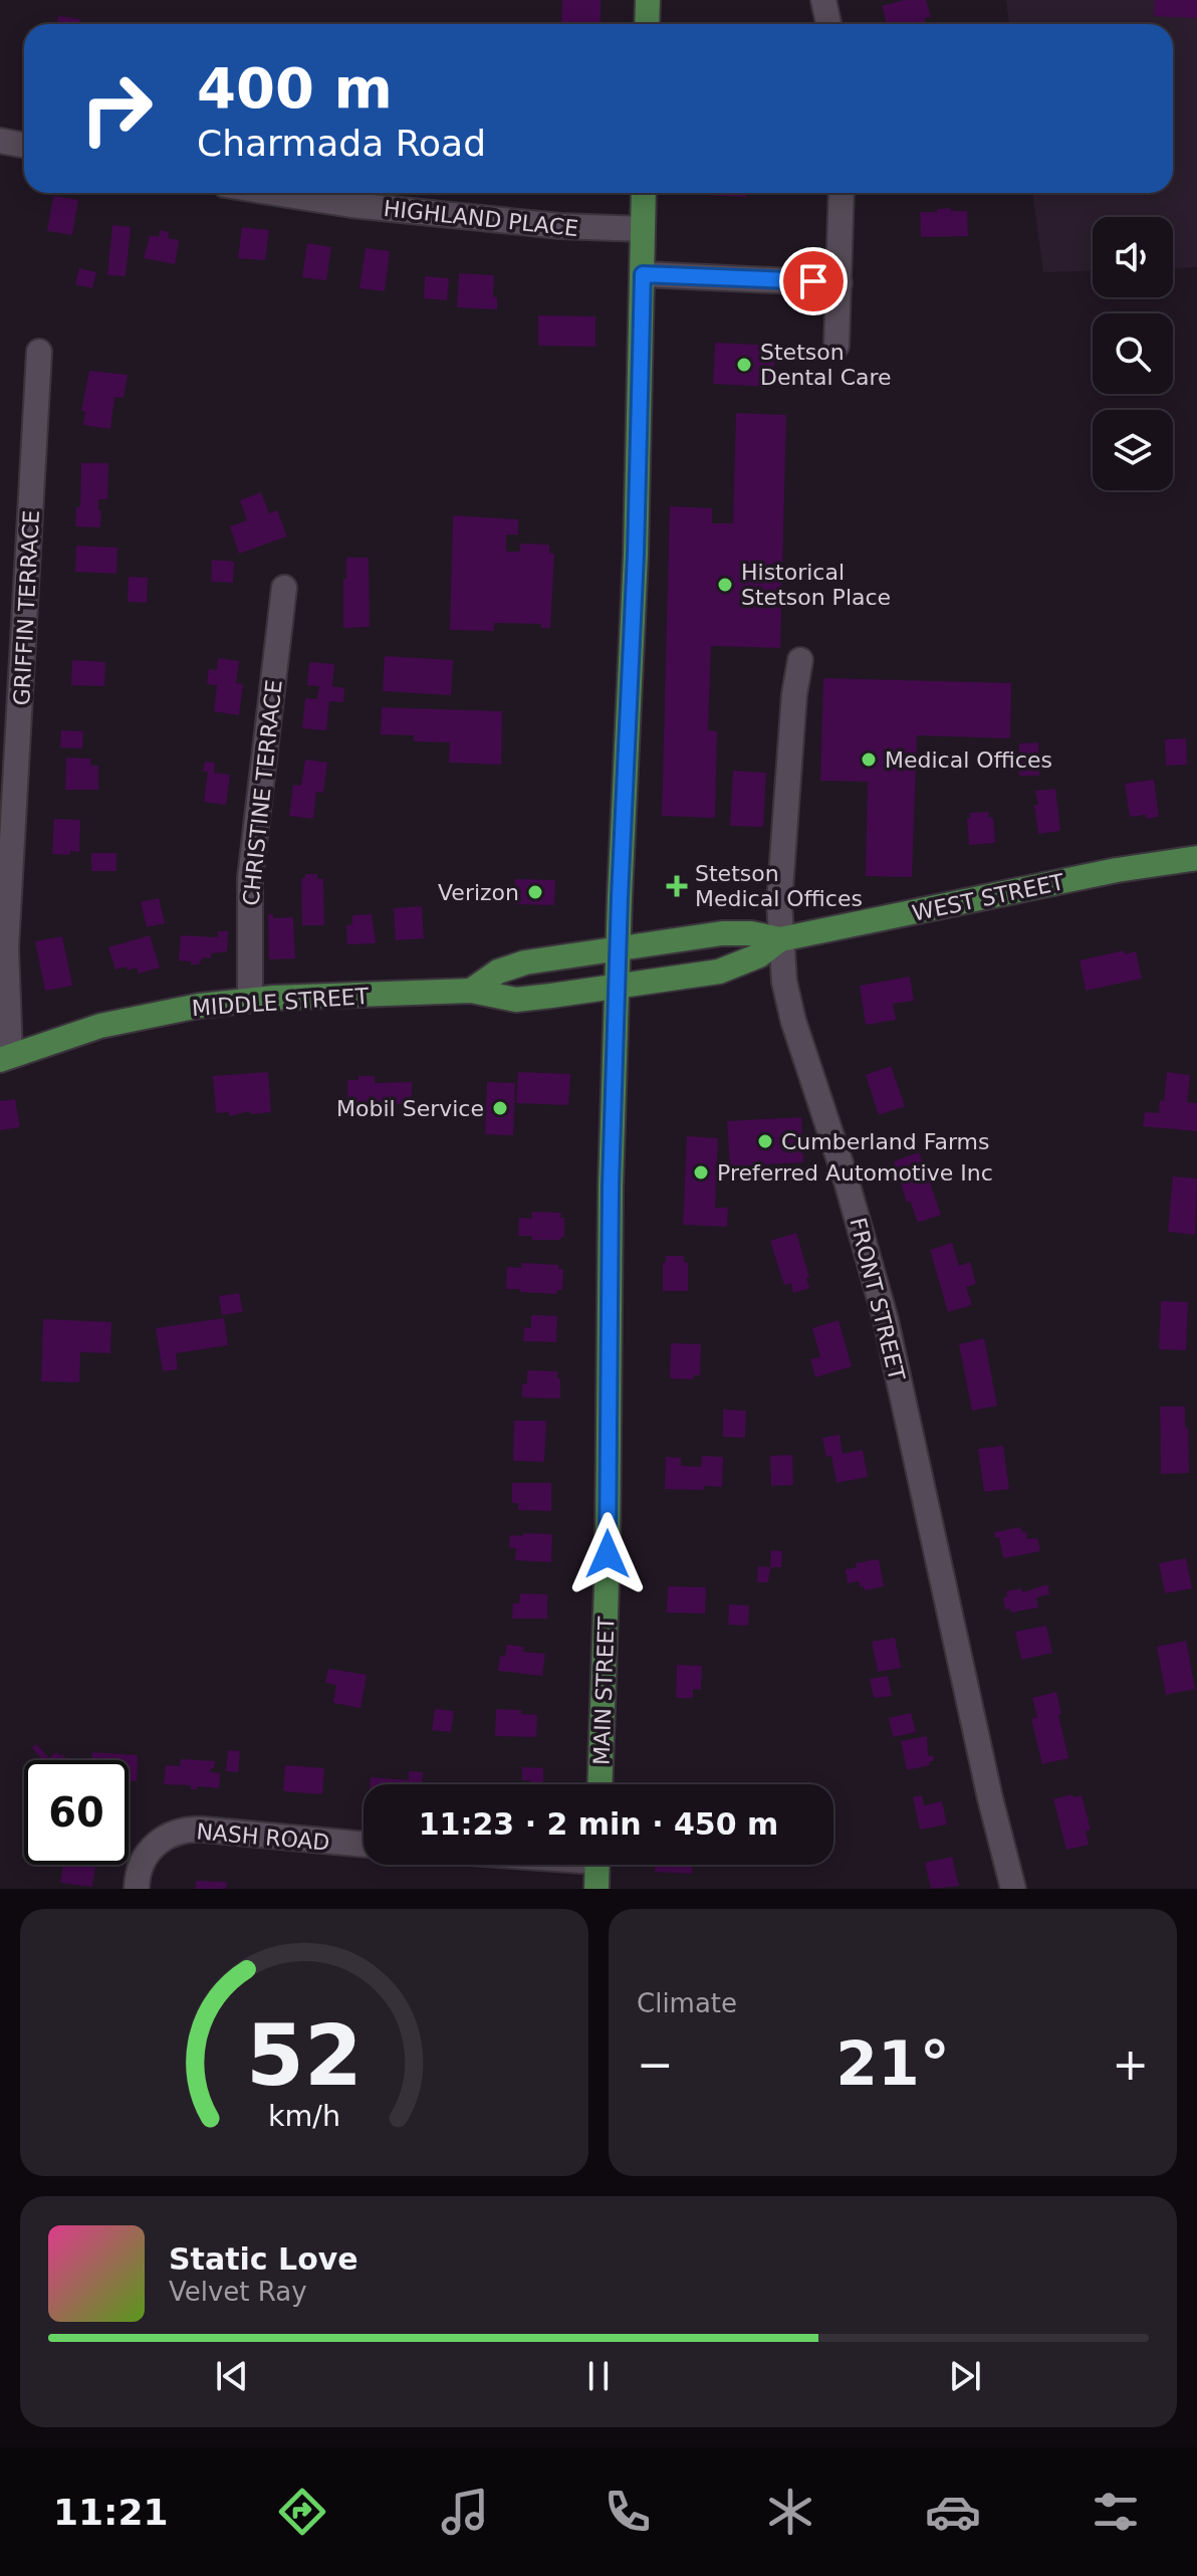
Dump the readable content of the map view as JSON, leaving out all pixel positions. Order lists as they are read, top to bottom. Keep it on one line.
{"streets":{"main road":["WEST STREET","MIDDLE STREET","MAIN STREET"],"street":["HIGHLAND PLACE","GRIFFIN TERRACE","CHRISTINE TERRACE","FRONT STREET","NASH ROAD"]},"crossings":[["HIGHLAND PLACE","MAIN STREET"],["GRIFFIN TERRACE","MIDDLE STREET"],["CHRISTINE TERRACE","MIDDLE STREET"],["WEST STREET","MIDDLE STREET"],["WEST STREET","FRONT STREET"],["MIDDLE STREET","FRONT STREET"],["MIDDLE STREET","MAIN STREET"]],"places":{"other":["Stetson Dental Care","Historical Stetson Place","Medical Offices","Verizon","Mobil Service","Cumberland Farms","Preferred Automotive Inc"],"health":["Stetson Medical Offices"]},"page":{"turn":["400 m","Charmada Road"],"limit":"60","trip":"11:23 · 2 min · 450 m","tile":"Climate","heat":["−","21°","+"],"song":["Static Love","Velvet Ray"],"tabs":"11:21","gauge":["52","km/h"]}}
